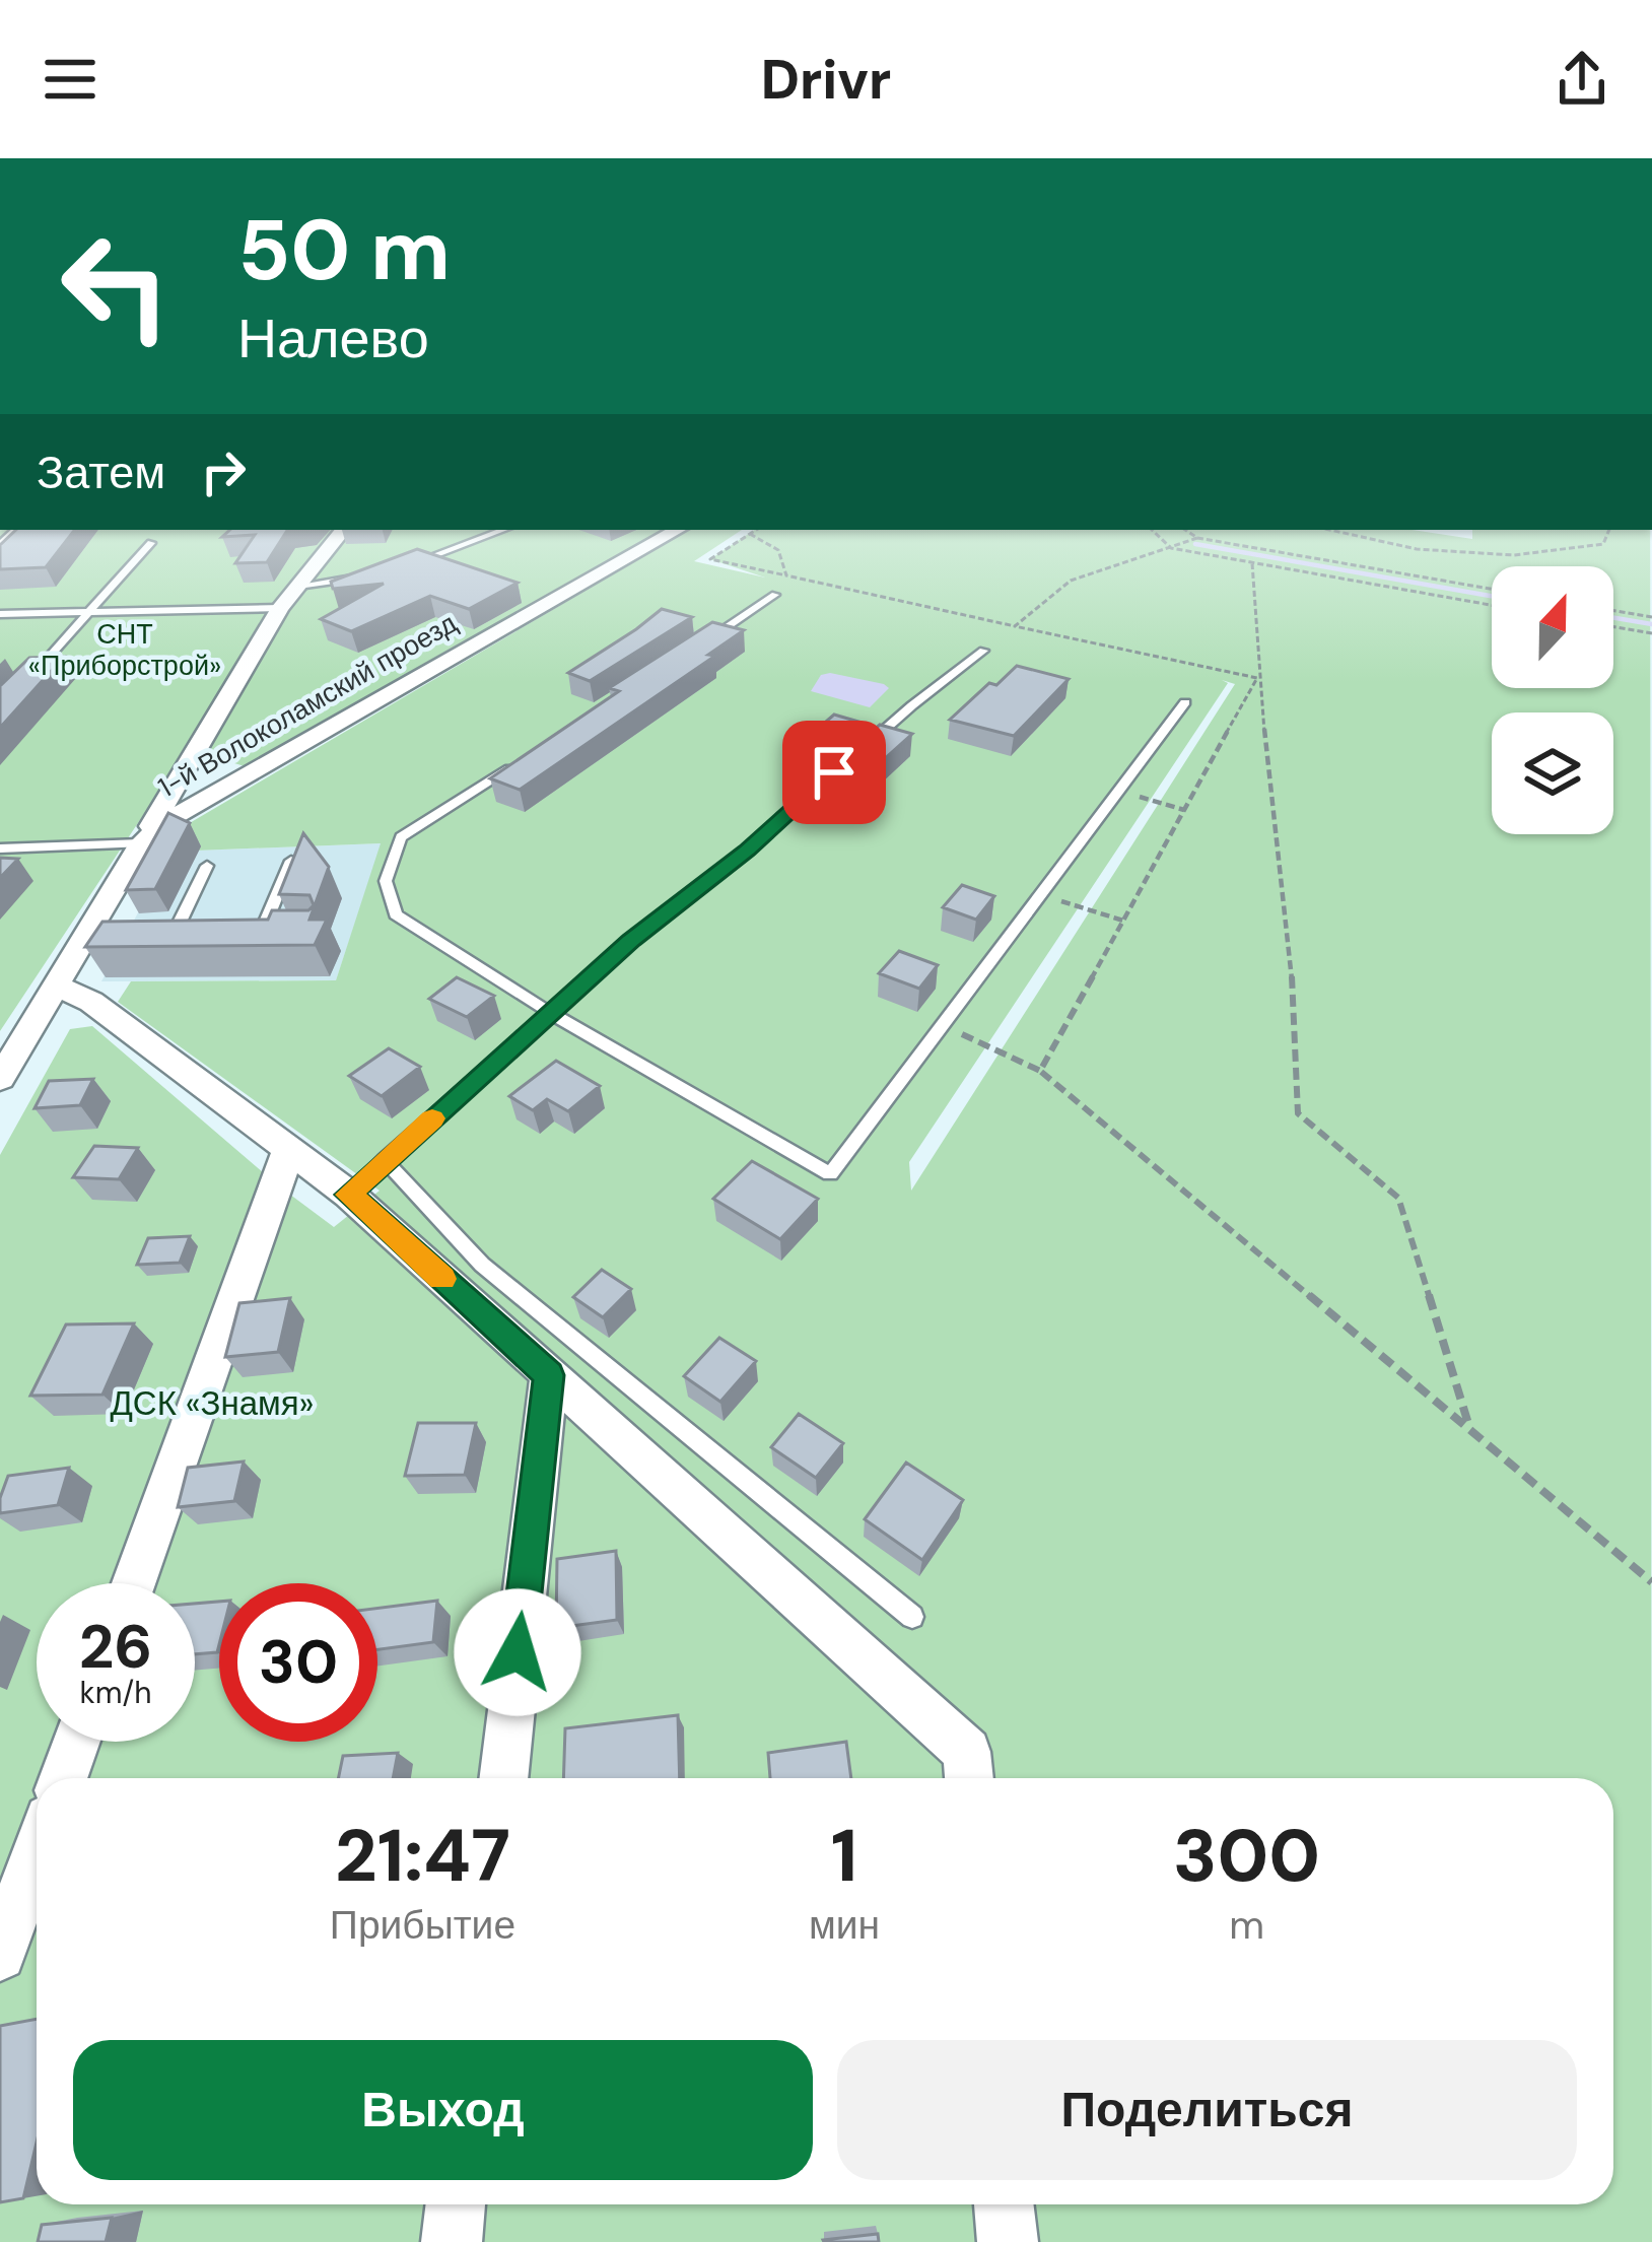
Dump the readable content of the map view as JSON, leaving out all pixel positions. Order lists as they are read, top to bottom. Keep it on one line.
{"streets":{"street":["1-й Волоколамский проезд"]},"parks":["СНТ «Приборстрой»","ДСК «Знамя»"],"north":"top","page":{"header":"Drivr","turn":["50 m","Налево"],"then":"Затем","speed":"26 km/h","limit":"30","eta":["21:47","Прибытие","1","мин","300","m"],"buttons":["Выход","Поделиться"]}}
